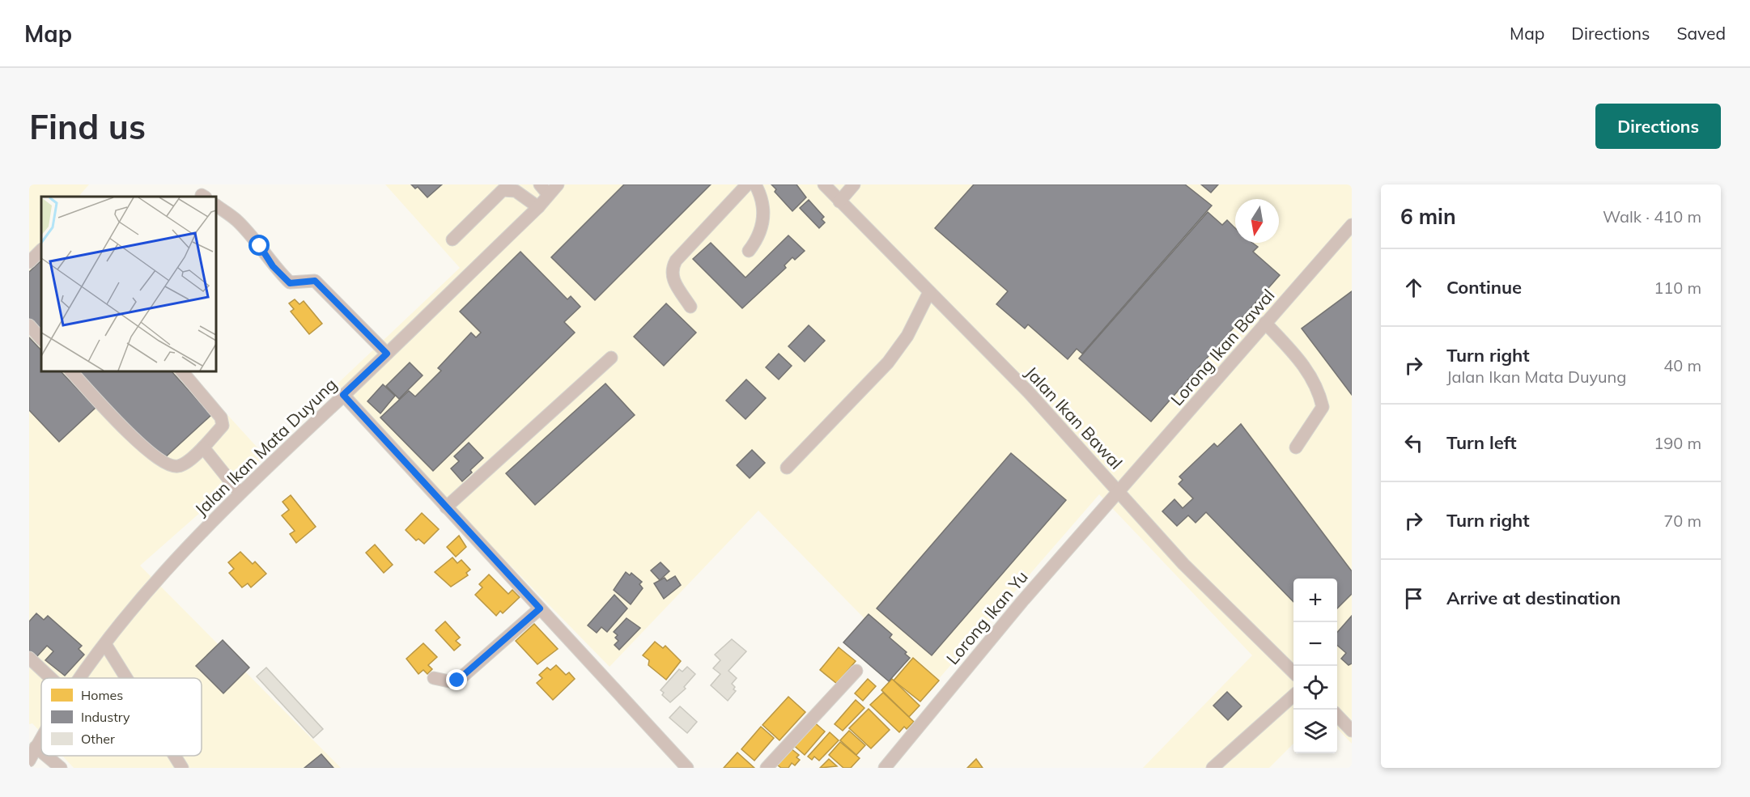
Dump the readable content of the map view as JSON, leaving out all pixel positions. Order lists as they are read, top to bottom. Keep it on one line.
{"streets":{"street":["Lorong Ikan Bawal","Jalan Ikan Bawal","Jalan Ikan Mata Duyung","Lorong Ikan Yu"]},"crossings":[["Lorong Ikan Bawal","Jalan Ikan Bawal"],["Lorong Ikan Bawal","Lorong Ikan Yu"],["Jalan Ikan Bawal","Lorong Ikan Yu"]],"legend":["Homes","Industry","Other"],"north":"bottom","page":{"header":"Map","nav":["Map","Directions","Saved"],"buttons":"Directions","title":"Find us","heading":["6 min","Walk · 410 m"],"list":[["Continue","110 m"],["Turn right","Jalan Ikan Mata Duyung","40 m"],["Turn left","190 m"],["Turn right","70 m"],"Arrive at destination"],"map_buttons":["+","−"]}}
